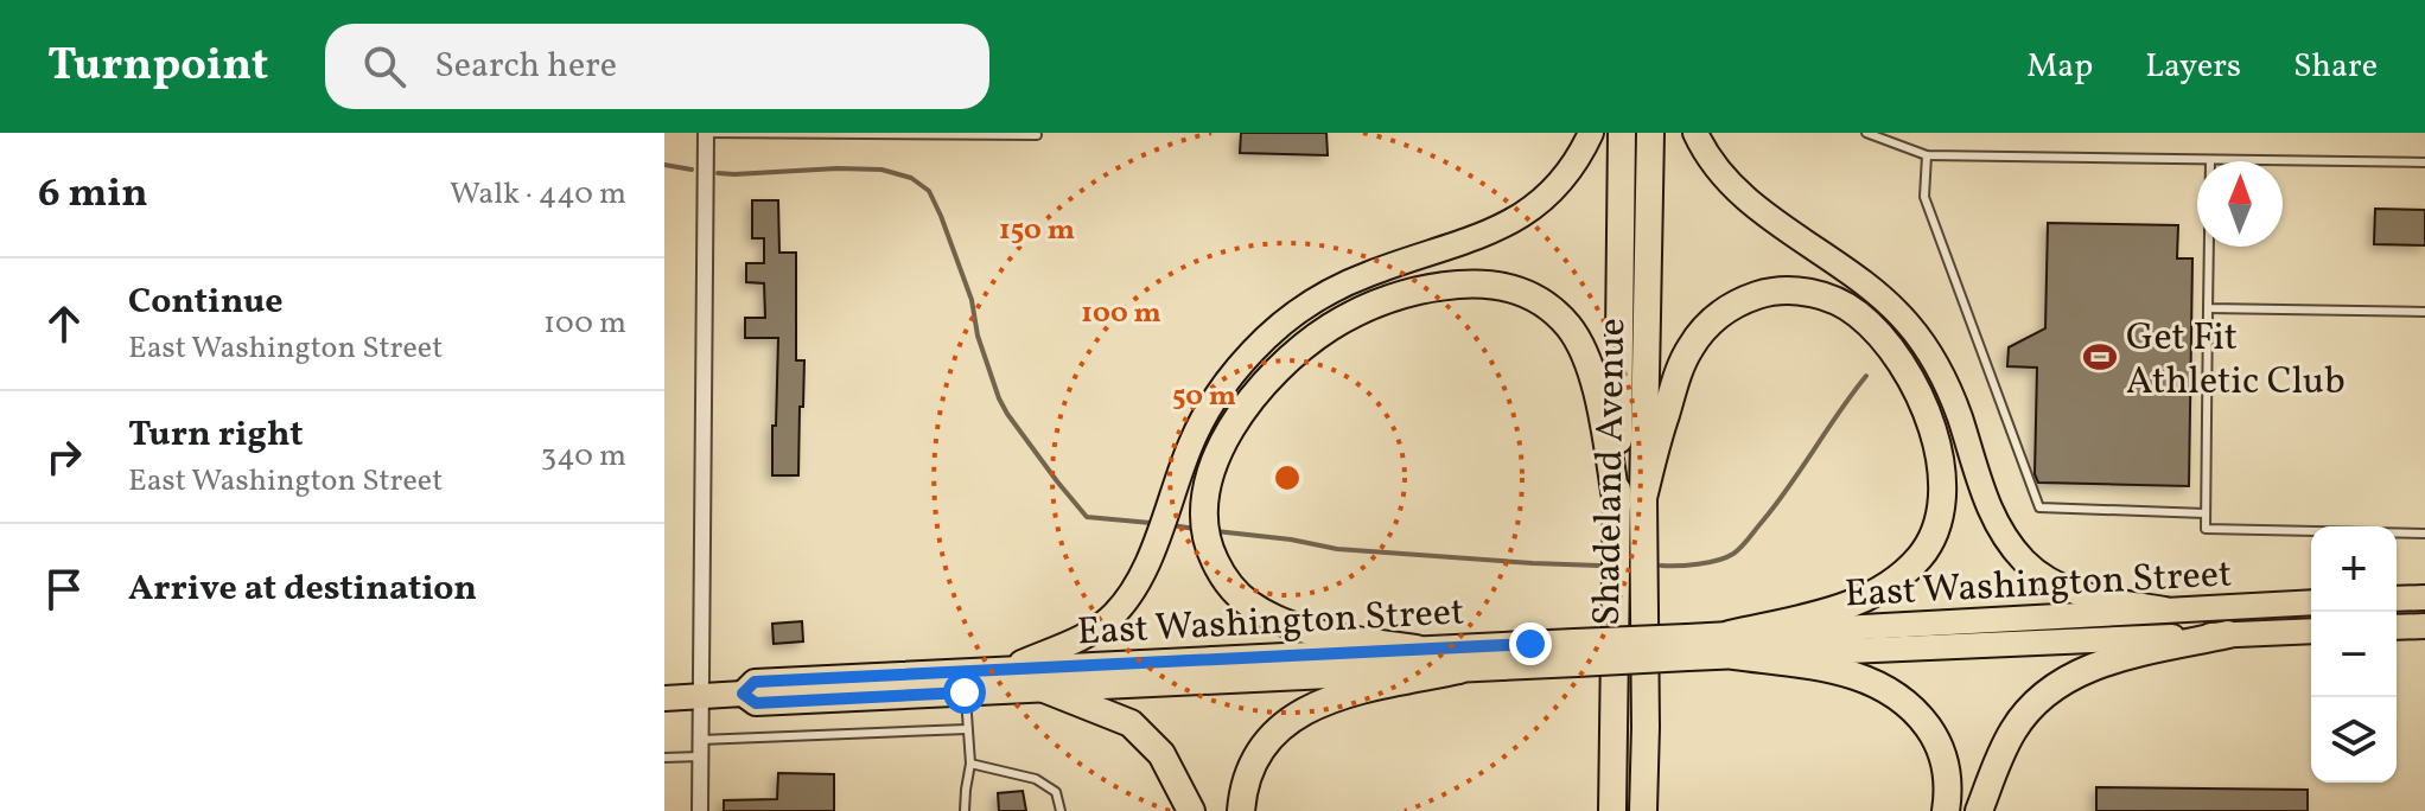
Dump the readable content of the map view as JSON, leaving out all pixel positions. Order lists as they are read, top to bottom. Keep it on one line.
{"streets":{"highway":["Shadeland Avenue"],"main road":["East Washington Street"]},"places":{"sports":["Get Fit Athletic Club"]},"north":"top","page":{"header":"Turnpoint","search":"Search here","nav":["Map","Layers","Share"],"heading":["6 min","Walk · 440 m"],"list":[["Continue","East Washington Street","100 m"],["Turn right","East Washington Street","340 m"],"Arrive at destination"],"map_buttons":["+","−"]},"rings":["150 m","100 m","50 m"]}
